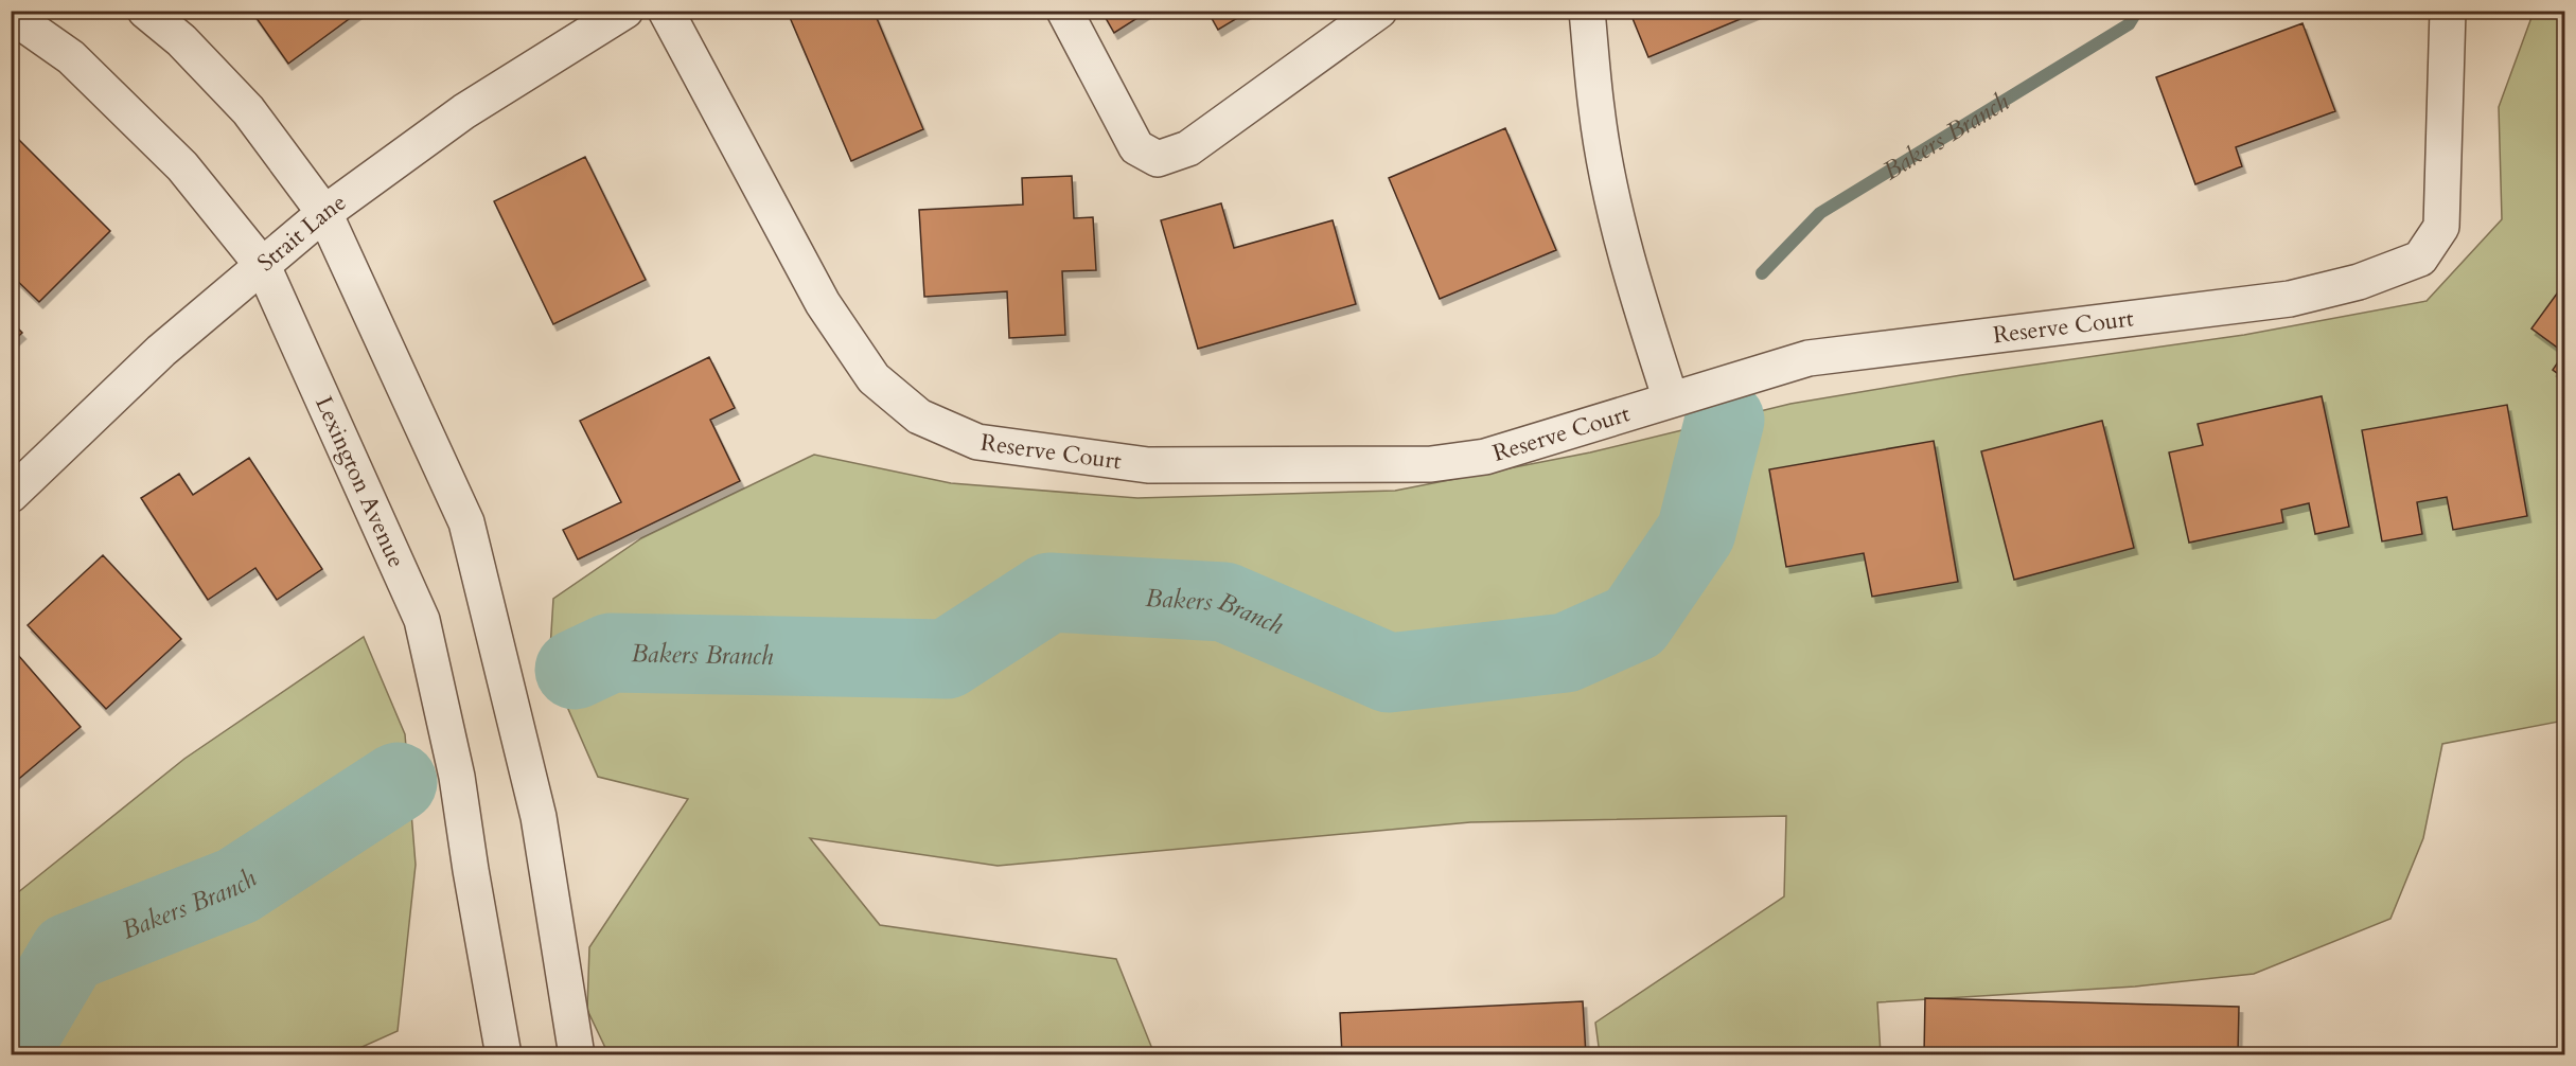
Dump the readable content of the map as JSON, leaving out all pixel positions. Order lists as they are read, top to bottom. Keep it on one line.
{"streets":{"street":["Strait Lane","Reserve Court","Lexington Avenue"]},"crossings":[["Strait Lane","Lexington Avenue"]],"water":["Bakers Branch"]}
